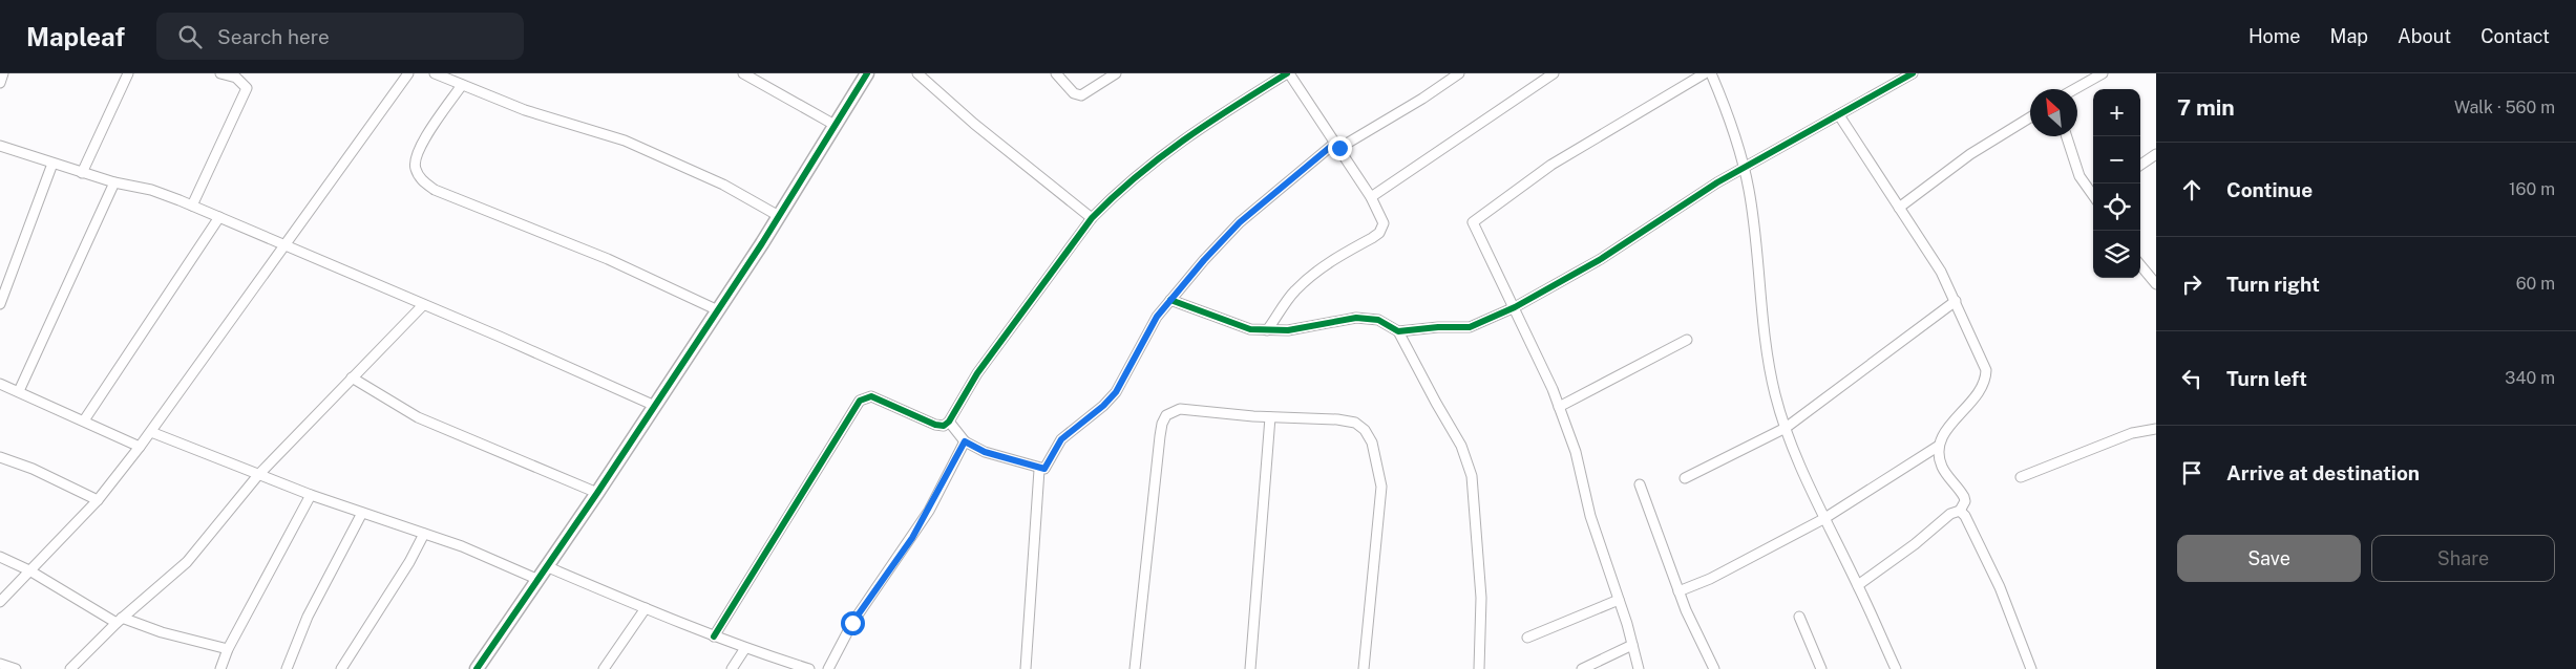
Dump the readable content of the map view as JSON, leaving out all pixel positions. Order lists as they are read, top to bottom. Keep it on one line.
{"north":"top left","page":{"header":"Mapleaf","search":"Search here","nav":["Home","Map","About","Contact"],"heading":["7 min","Walk · 560 m"],"map_buttons":["+","−"],"list":[["Continue","160 m"],["Turn right","60 m"],["Turn left","340 m"],"Arrive at destination"],"buttons":["Save","Share"]}}
